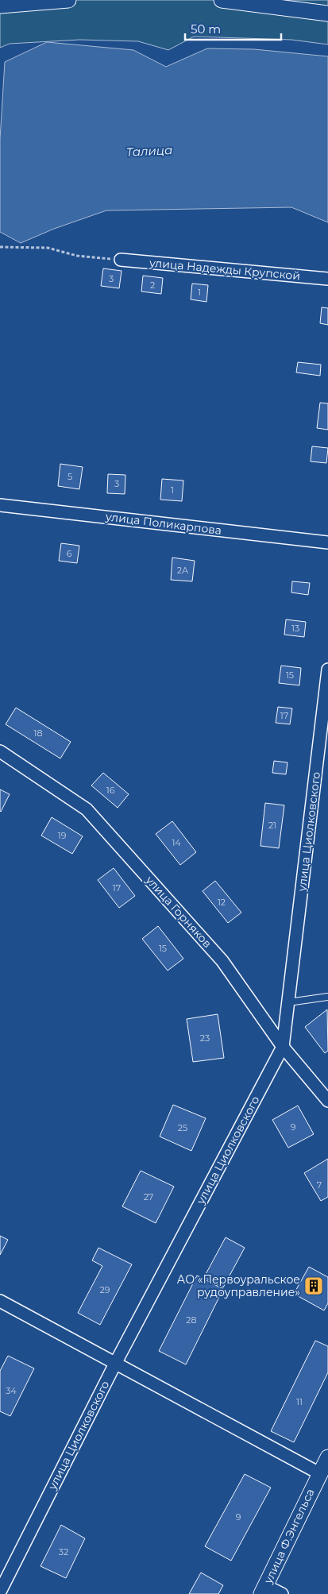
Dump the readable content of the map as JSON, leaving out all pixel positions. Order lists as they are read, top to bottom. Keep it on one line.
{"streets":{"street":["улица Надежды Крупской","улица Поликарпова","улица Циолковского","улица Горняков","улица Ф.Энгельса"]},"crossings":[["улица Циолковского","улица Горняков"]],"water":["Талица"],"places":{"building":["АО «Первоуральское рудоуправление»"]},"house_numbers":["3","2","1","5","3","1","6","2А","13","15","17","18","16","21","19","14","17","12","15","23","9","25","7","27","29","28","34","11","9","32"],"scale_bar":"50 m"}
